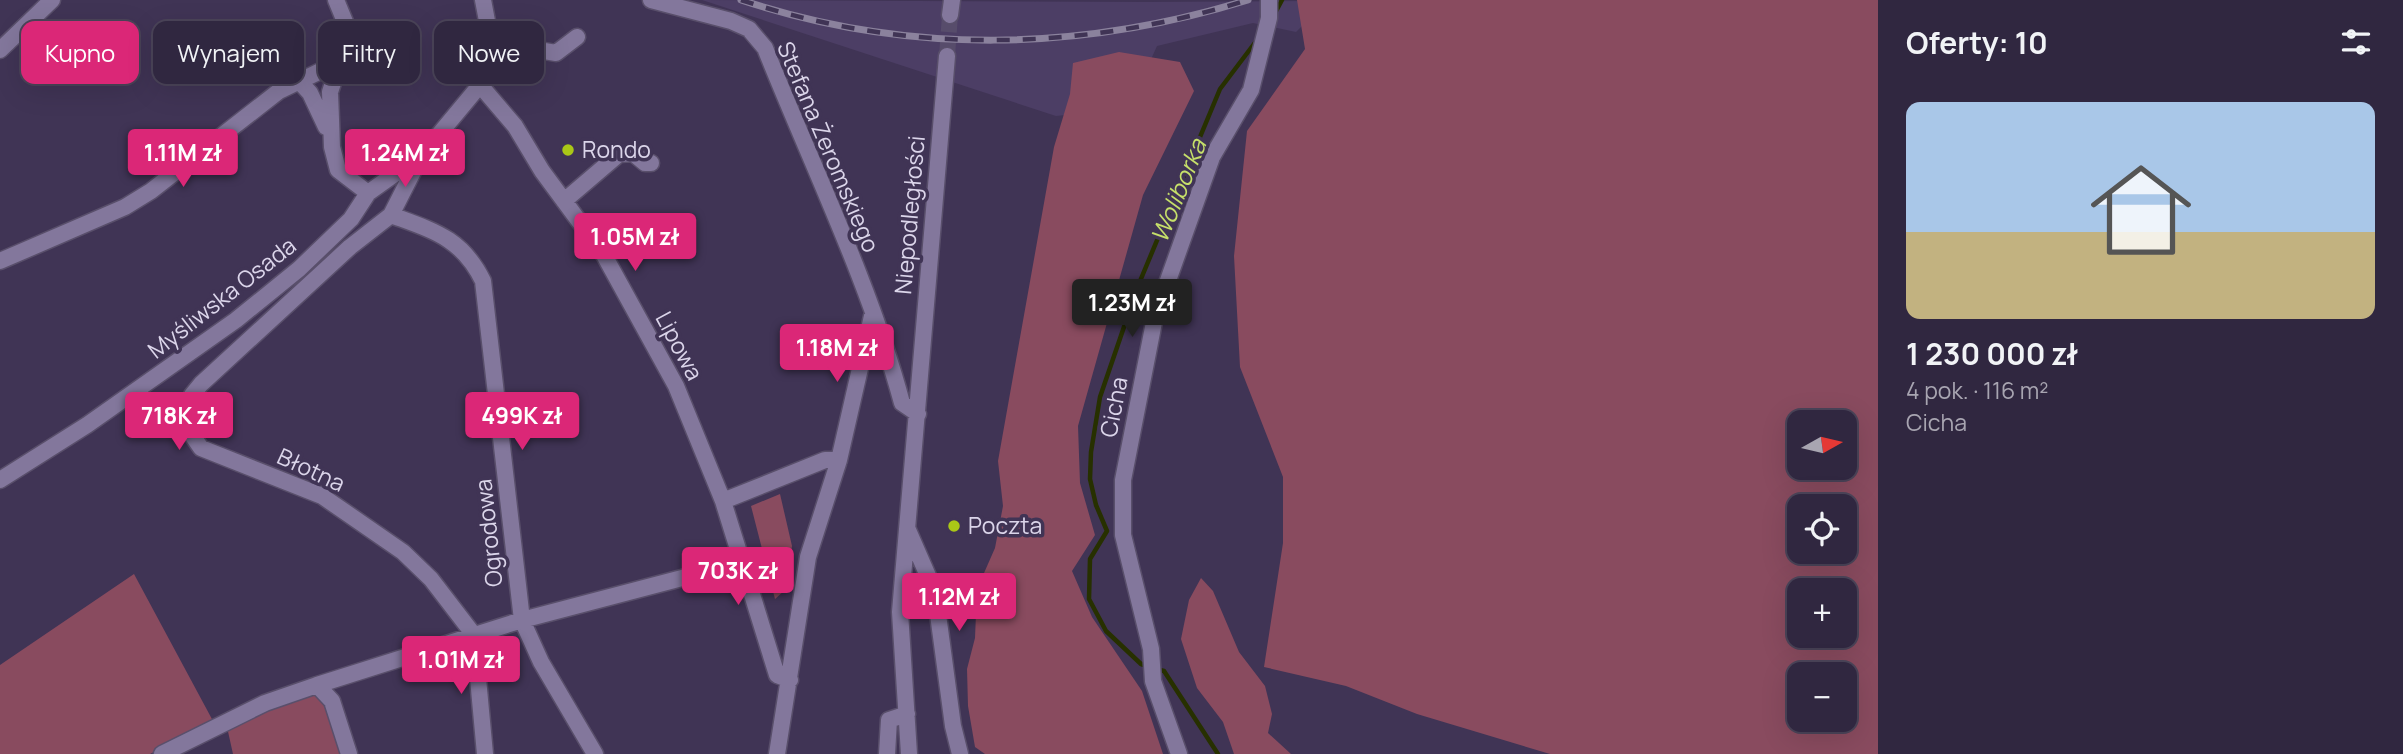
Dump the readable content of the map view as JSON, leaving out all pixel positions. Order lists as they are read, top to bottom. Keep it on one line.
{"streets":{"street":["Stefana Żeromskiego","Niepodległości","Myśliwska Osada","Lipowa","Cicha","Błotna","Ogrodowa"]},"crossings":[["Stefana Żeromskiego","Niepodległości"],["Błotna","Ogrodowa"]],"water":["Woliborka"],"places":["Rondo","Poczta"],"north":"right","page":{"heading":"Oferty: 10","chip":["Kupno","Wynajem","Filtry","Nowe"],"list":[{"name":"1 230 000 zł","note":"4 pok. · 116 m² · Cicha"}],"price":["1.11M zł","1.24M zł","1.05M zł","1.23M zł","1.18M zł","718K zł","499K zł","703K zł","1.12M zł","1.01M zł"],"map_buttons":["+","−"]}}
